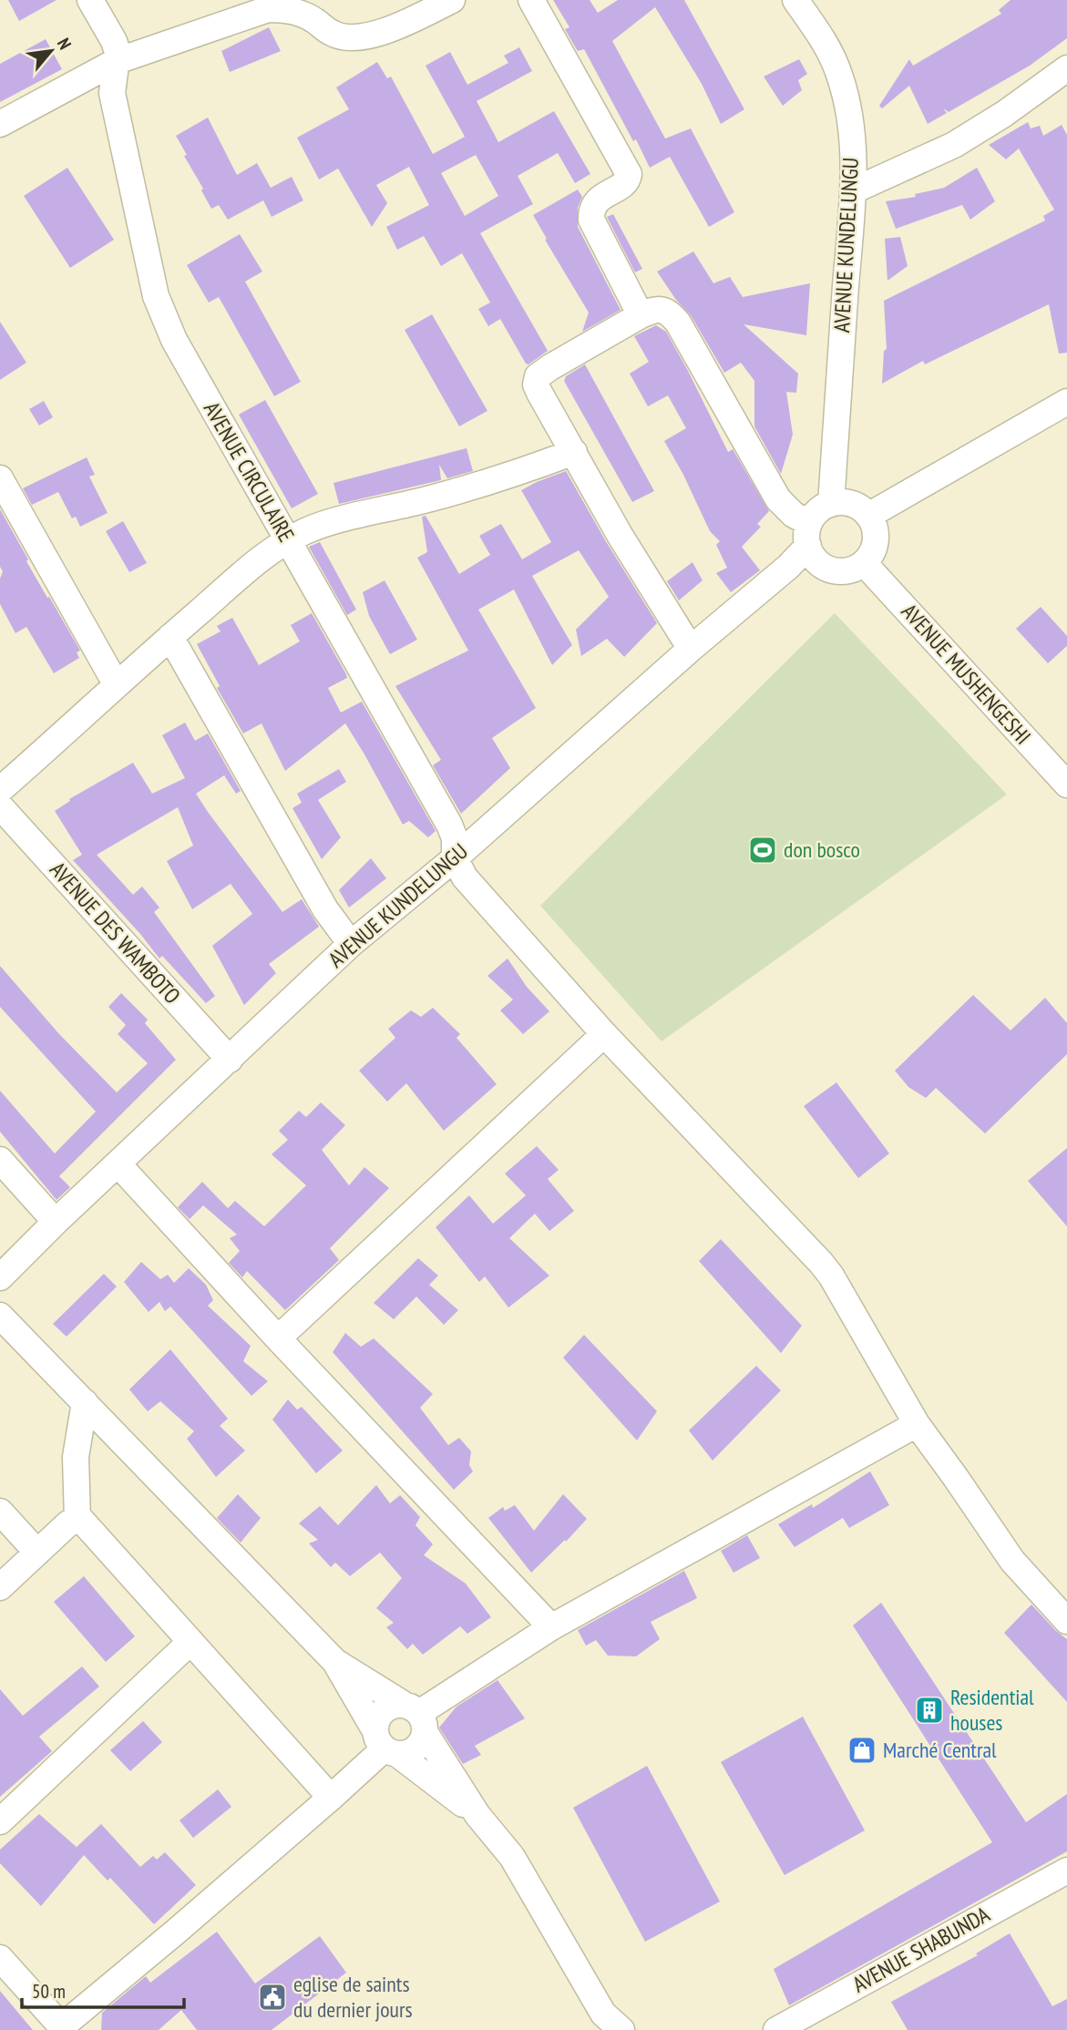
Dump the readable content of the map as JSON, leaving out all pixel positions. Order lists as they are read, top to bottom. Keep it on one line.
{"streets":{"street":["AVENUE KUNDELUNGU","AVENUE CIRCULAIRE","AVENUE MUSHENGESHI","AVENUE DES WAMBOTO","AVENUE SHABUNDA"]},"crossings":[["AVENUE KUNDELUNGU","AVENUE CIRCULAIRE"],["AVENUE KUNDELUNGU","AVENUE MUSHENGESHI"],["AVENUE KUNDELUNGU","AVENUE DES WAMBOTO"]],"places":{"sports":["don bosco"],"building":["Residential houses"],"shop":["Marché Central"],"public building":["eglise de saints du dernier jours"]},"scale_bar":"50 m","north":"top right"}
